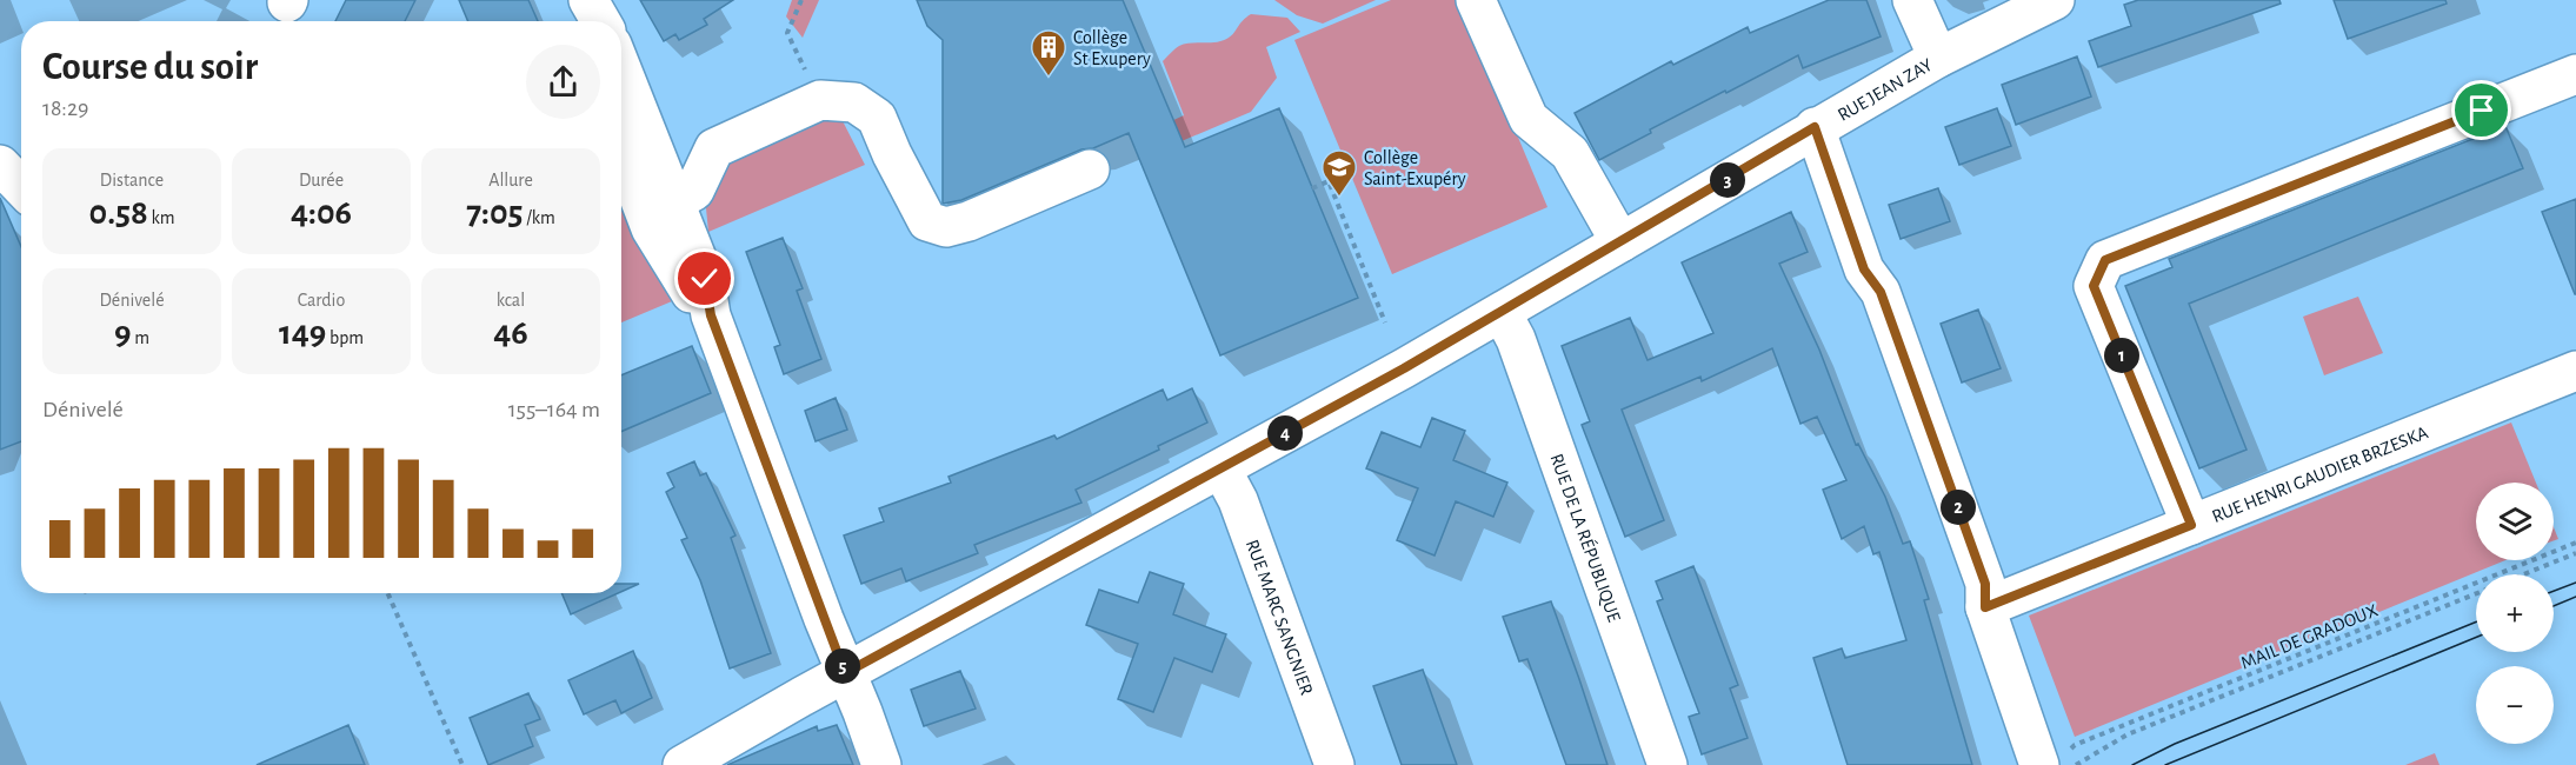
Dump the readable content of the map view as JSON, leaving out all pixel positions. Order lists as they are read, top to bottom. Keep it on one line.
{"streets":{"street":["RUE JEAN ZAY","RUE HENRI GAUDIER BRZESKA","RUE DE LA RÉPUBLIQUE","RUE MARC SANGNIER"],"path":["MAIL DE GRADOUX"]},"crossings":[["RUE JEAN ZAY","RUE DE LA RÉPUBLIQUE"],["RUE JEAN ZAY","RUE MARC SANGNIER"]],"places":{"building":["Collège St Exupery"],"school or university":["Collège Saint-Exupéry"]},"page":{"heading":["Course du soir","18:29"],"stats":[["Distance","0.58 km"],["Durée","4:06"],["Allure","7:05 /km"],["Dénivelé","9 m"],["Cardio","149 bpm"],["kcal","46"]],"pins":["3","1","4","2","5"],"chart":["Dénivelé","155–164 m"],"map_buttons":["+","−"]}}
